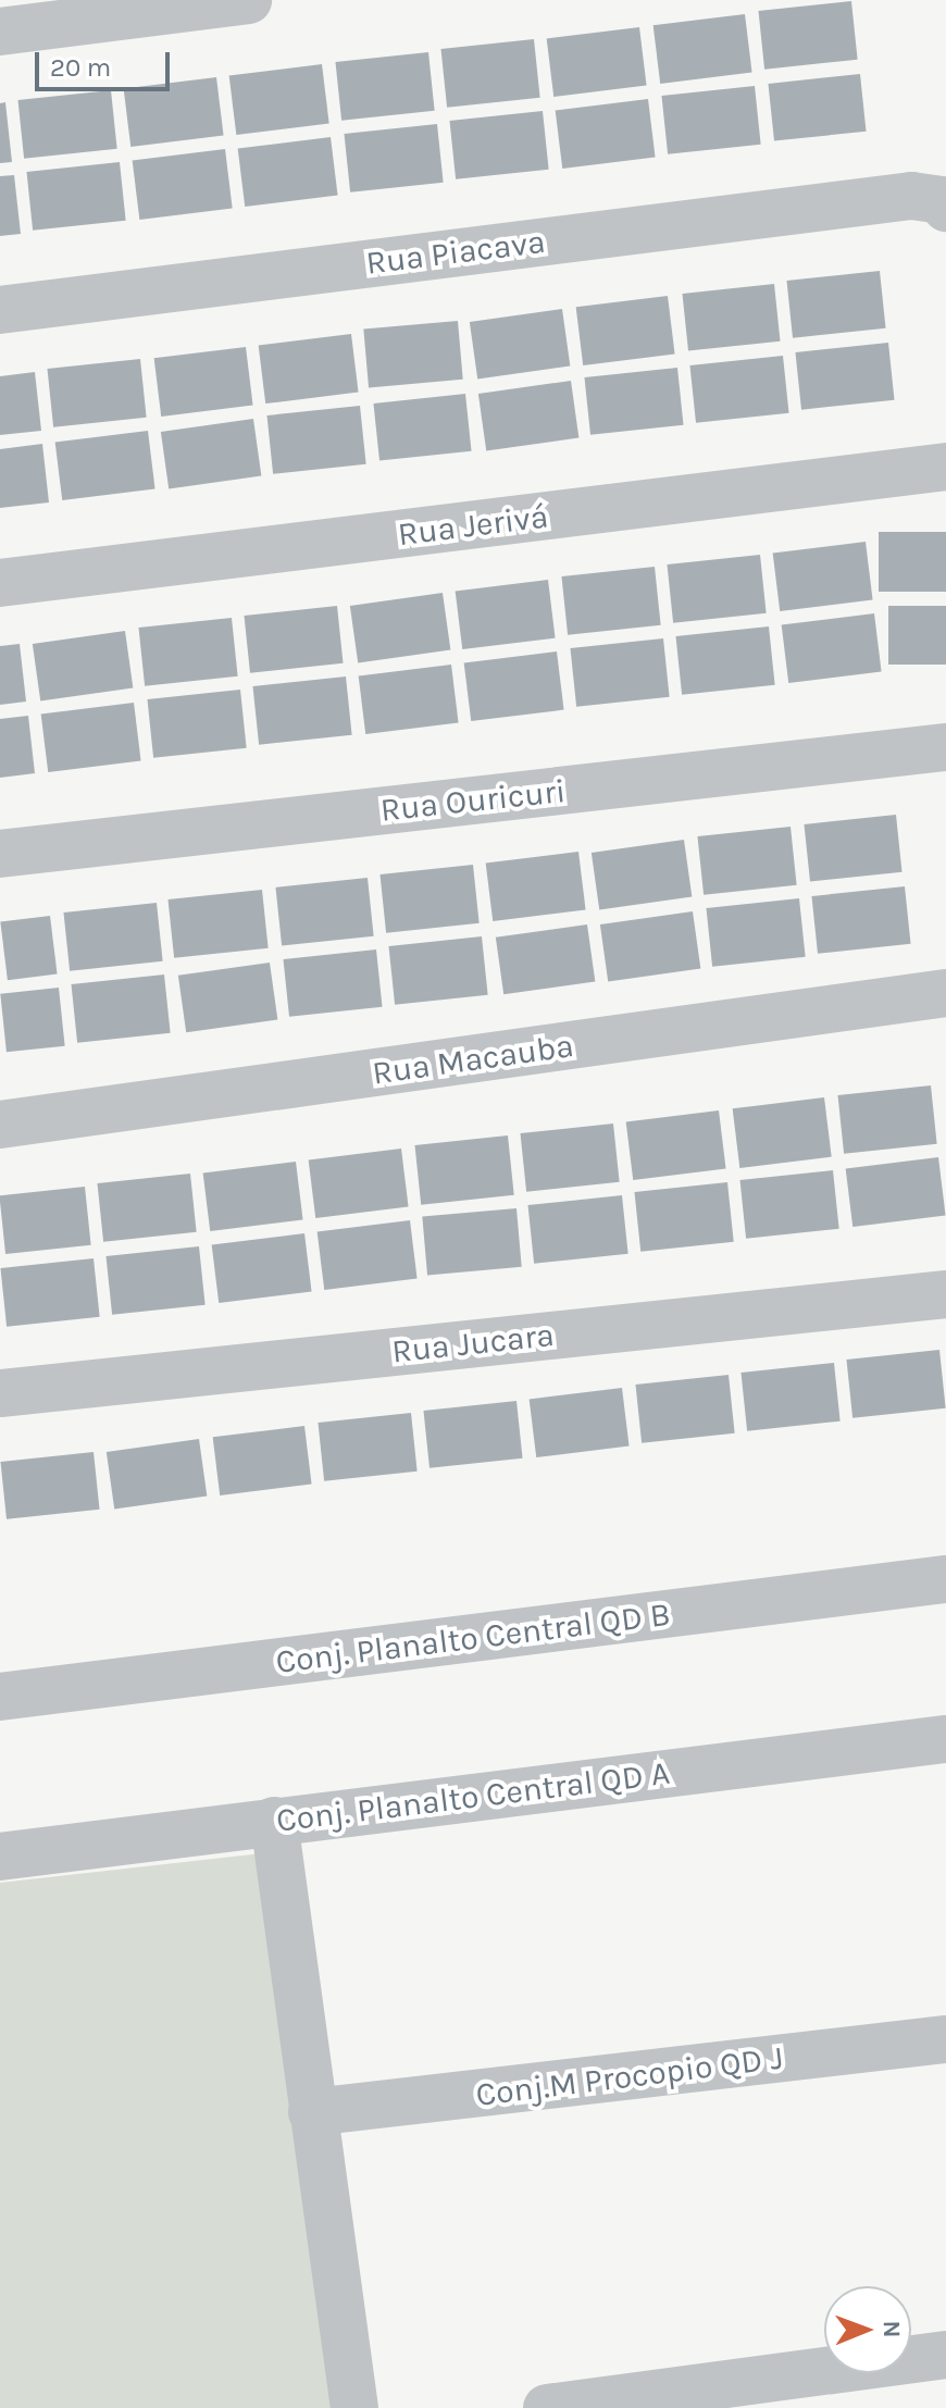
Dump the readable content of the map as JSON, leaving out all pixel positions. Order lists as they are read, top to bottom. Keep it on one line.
{"streets":{"street":["Rua Piacava","Rua Jerivá","Rua Ouricuri","Rua Macauba","Rua Jucara","Conj. Planalto Central QD B","Conj. Planalto Central QD A","Conj.M Procopio QD J"]},"scale_bar":"20 m","north":"right"}
